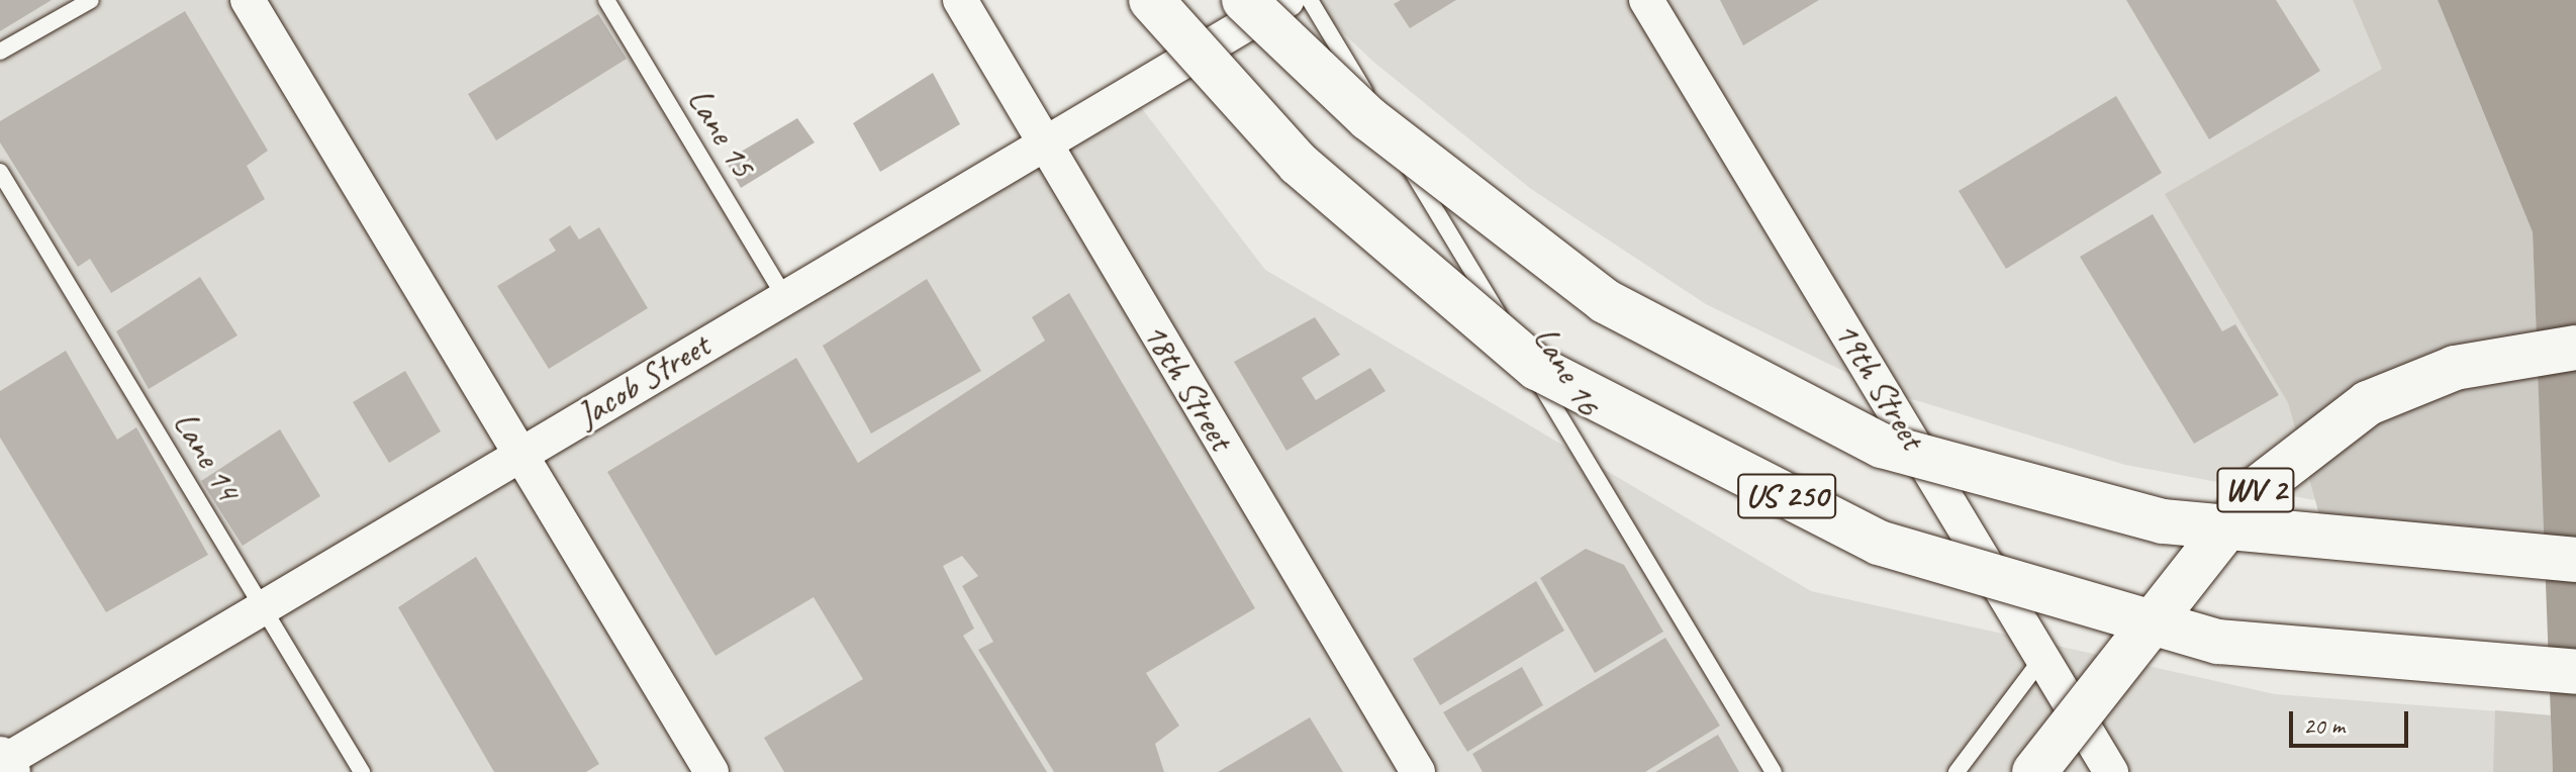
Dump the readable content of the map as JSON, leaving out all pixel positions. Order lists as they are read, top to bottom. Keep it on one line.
{"streets":{"highway":["WV 2","US 250"],"street":["Jacob Street","19th Street","18th Street"],"lane":["Lane 15","Lane 16","Lane 14"]},"crossings":[["Lane 15","Jacob Street"],["Jacob Street","18th Street"],["Jacob Street","Lane 14"]],"scale_bar":"20 m"}
